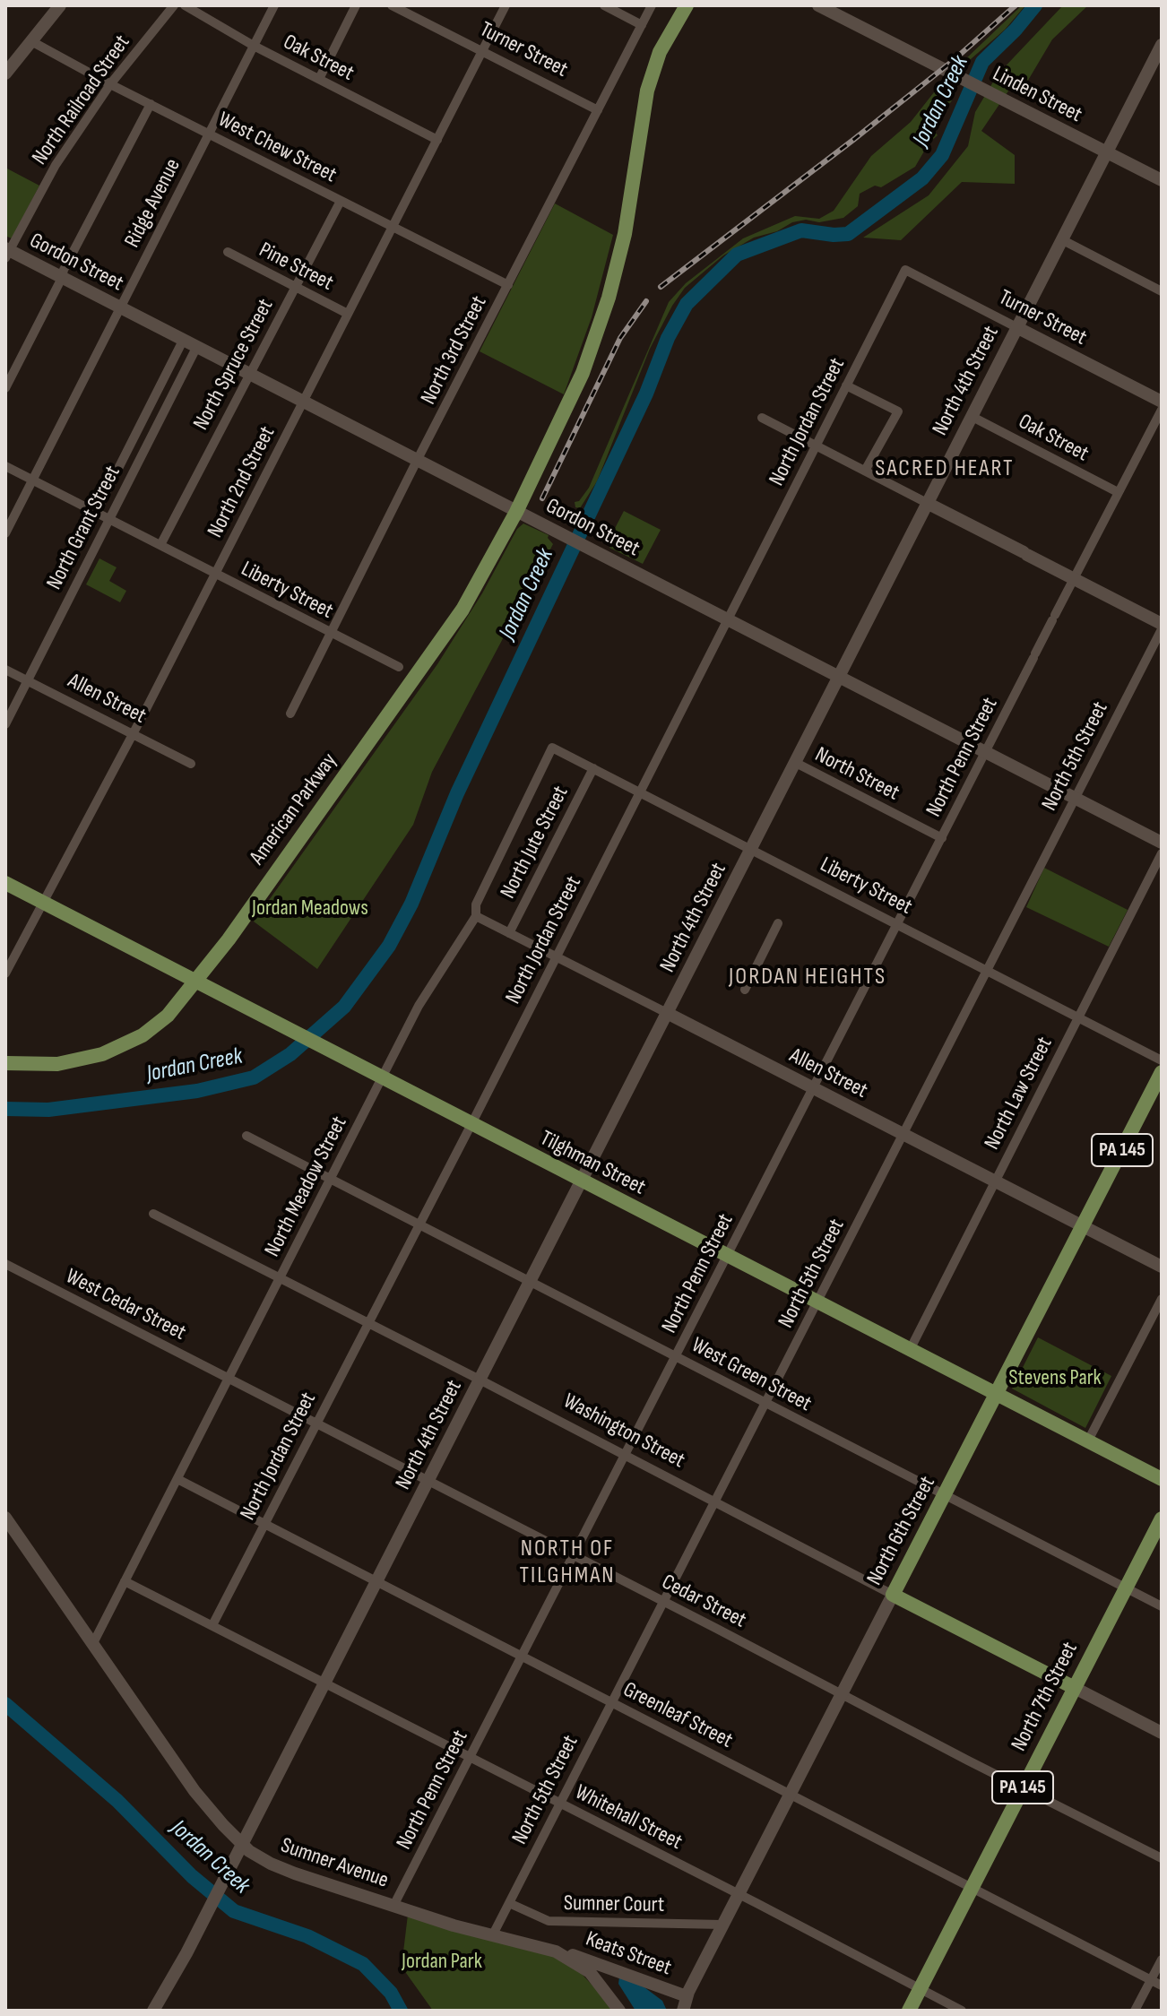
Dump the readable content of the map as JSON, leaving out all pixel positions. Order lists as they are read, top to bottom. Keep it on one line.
{"streets":{"main road":["American Parkway","PA 145","Tilghman Street","Washington Street","North 6th Street","North 7th Street"],"street":["Turner Street","Oak Street","Linden Street","North Railroad Street","West Chew Street","Ridge Avenue","Gordon Street","Pine Street","North 3rd Street","North Spruce Street","North 4th Street","North Jordan Street","North 2nd Street","North Grant Street","Liberty Street","Allen Street","North 5th Street","North Penn Street","North Street","North Jute Street","North Law Street","North Meadow Street","West Cedar Street","West Green Street","Cedar Street","Greenleaf Street","Whitehall Street","Sumner Avenue","Sumner Court","Keats Street"]},"crossings":[["Turner Street","North 3rd Street"],["Turner Street","North 4th Street"],["Turner Street","North Jordan Street"],["Turner Street","North 2nd Street"],["Oak Street","Ridge Avenue"],["Oak Street","North 4th Street"],["Oak Street","North 2nd Street"],["Oak Street","North Penn Street"],["Linden Street","North 4th Street"],["North Railroad Street","West Chew Street"],["North Railroad Street","Gordon Street"],["West Chew Street","Ridge Avenue"],["West Chew Street","North 3rd Street"],["West Chew Street","North Spruce Street"],["West Chew Street","North 2nd Street"],["Ridge Avenue","Gordon Street"],["Ridge Avenue","Liberty Street"],["Gordon Street","North 3rd Street"],["Gordon Street","North Spruce Street"],["Gordon Street","North 4th Street"],["Gordon Street","North Jordan Street"],["Gordon Street","North 2nd Street"],["Gordon Street","North Grant Street"],["Gordon Street","North 5th Street"],["Gordon Street","North Penn Street"],["Gordon Street","American Parkway"],["Pine Street","North Spruce Street"],["Pine Street","North 2nd Street"],["North 3rd Street","Liberty Street"],["North Spruce Street","Liberty Street"],["North 4th Street","Liberty Street"],["North 4th Street","Allen Street"],["North 4th Street","North Street"],["North 4th Street","Tilghman Street"],["North 4th Street","West Green Street"],["North 4th Street","Washington Street"],["North 4th Street","Cedar Street"],["North 4th Street","Greenleaf Street"],["North 4th Street","Whitehall Street"],["North Jordan Street","Liberty Street"],["North Jordan Street","Allen Street"],["North Jordan Street","Tilghman Street"],["North Jordan Street","West Green Street"],["North Jordan Street","Washington Street"],["North Jordan Street","Cedar Street"],["North Jordan Street","Greenleaf Street"],["North Jordan Street","Whitehall Street"],["North 2nd Street","Liberty Street"],["North 2nd Street","Allen Street"],["North 2nd Street","Tilghman Street"],["North Grant Street","Liberty Street"],["North Grant Street","Allen Street"],["Liberty Street","North 5th Street"],["Liberty Street","North Penn Street"],["Liberty Street","North Jute Street"],["Liberty Street","North Law Street"],["Liberty Street","North Meadow Street"],["Allen Street","North 5th Street"],["Allen Street","North Penn Street"],["Allen Street","North Jute Street"],["Allen Street","North Law Street"],["Allen Street","North Meadow Street"],["Allen Street","North 6th Street"],["North 5th Street","Tilghman Street"],["North 5th Street","West Green Street"],["North 5th Street","Washington Street"],["North 5th Street","Cedar Street"],["North 5th Street","Greenleaf Street"],["North 5th Street","Whitehall Street"],["North 5th Street","Sumner Avenue"],["North 5th Street","Sumner Court"],["North Penn Street","North Street"],["North Penn Street","Tilghman Street"],["North Penn Street","West Green Street"],["North Penn Street","Washington Street"],["North Penn Street","Cedar Street"],["North Penn Street","Greenleaf Street"],["North Penn Street","Whitehall Street"],["North Penn Street","Sumner Avenue"],["North Law Street","Tilghman Street"],["Tilghman Street","North 6th Street"],["North Meadow Street","West Cedar Street"],["North Meadow Street","West Green Street"],["North Meadow Street","Washington Street"],["North Meadow Street","Cedar Street"],["North Meadow Street","Greenleaf Street"],["North Meadow Street","Whitehall Street"],["North Meadow Street","Sumner Avenue"],["West Cedar Street","Cedar Street"],["West Green Street","North 6th Street"],["West Green Street","North 7th Street"],["Washington Street","North 6th Street"],["Washington Street","North 7th Street"],["North 6th Street","Cedar Street"],["North 6th Street","Greenleaf Street"],["North 6th Street","Whitehall Street"],["North 6th Street","Sumner Court"],["North 6th Street","Keats Street"],["Cedar Street","North 7th Street"],["North 7th Street","Greenleaf Street"],["North 7th Street","Whitehall Street"],["Sumner Avenue","Keats Street"]],"districts":["SACRED HEART","JORDAN HEIGHTS","NORTH OF TILGHMAN"],"water":["Jordan Creek"],"parks":["Jordan Meadows","Stevens Park","Jordan Park"]}
